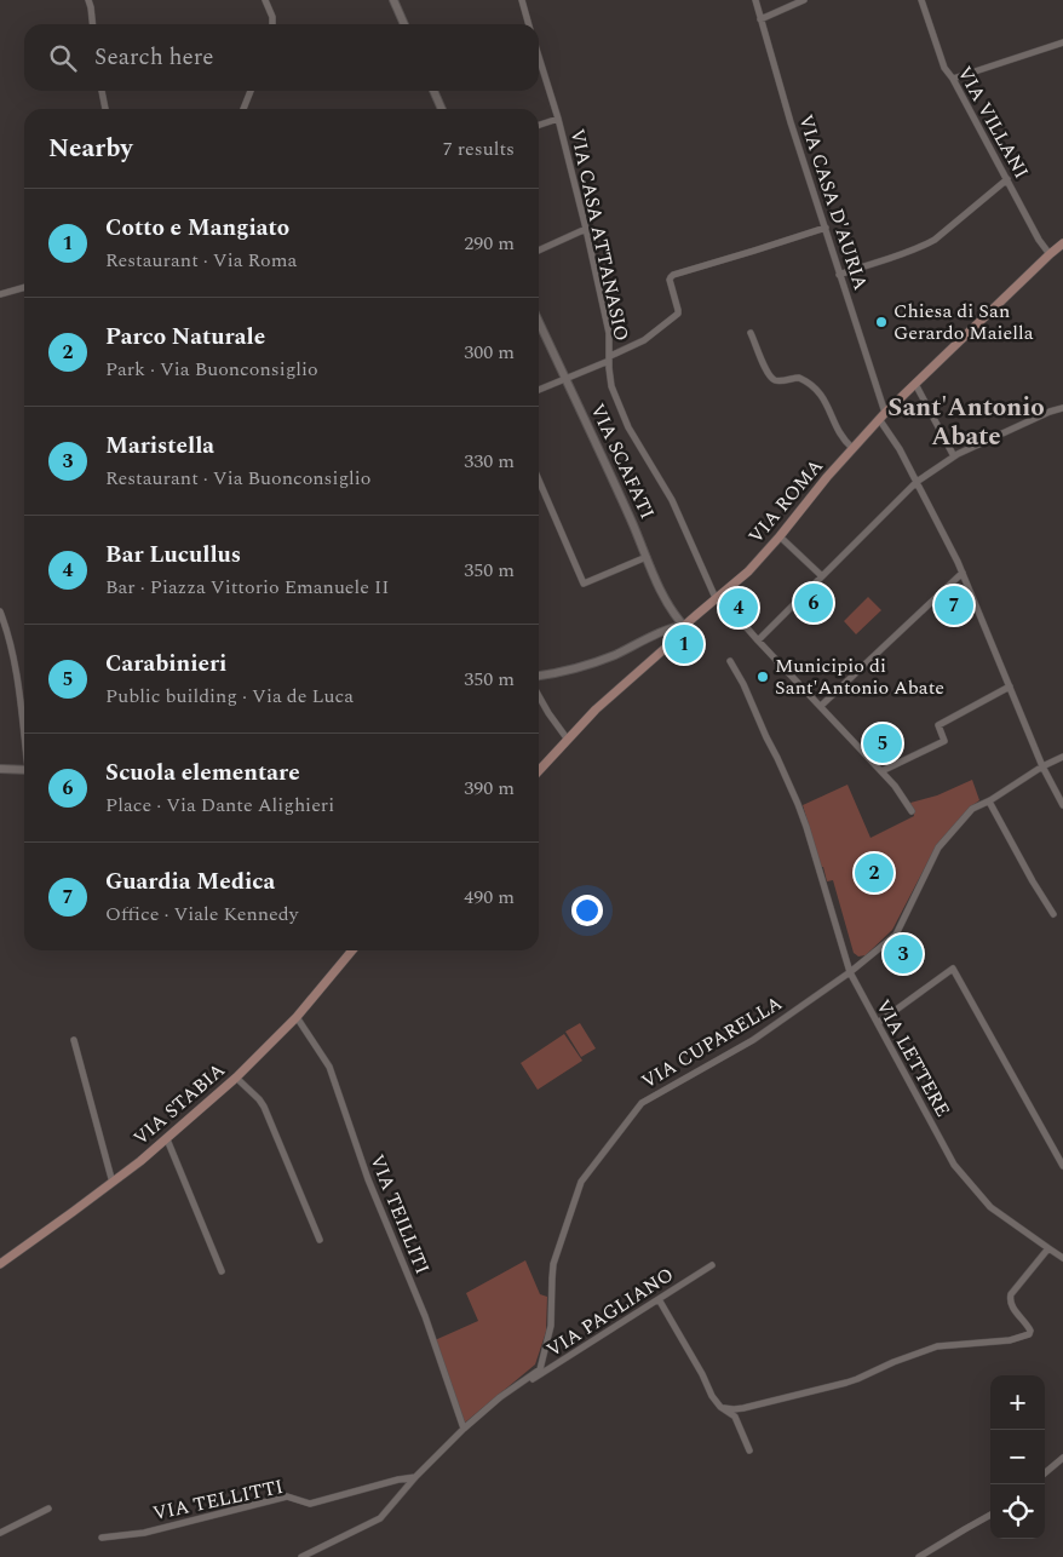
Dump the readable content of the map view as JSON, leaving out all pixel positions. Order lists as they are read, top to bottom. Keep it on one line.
{"streets":{"main road":["VIA ROMA","VIA STABIA"],"street":["VIA VILLANI","VIA CASA D'AURIA","VIA CASA ATTANASIO","VIA SCAFATI","VIA CUPARELLA","VIA LETTERE","VIA TEILLITI","VIA PAGLIANO","VIA TELLITTI"]},"crossings":[["VIA VILLANI","VIA ROMA"],["VIA CASA D'AURIA","VIA ROMA"],["VIA CASA D'AURIA","VIA CUPARELLA"],["VIA CASA ATTANASIO","VIA ROMA"],["VIA SCAFATI","VIA ROMA"],["VIA CUPARELLA","VIA LETTERE"],["VIA CUPARELLA","VIA TEILLITI"],["VIA CUPARELLA","VIA PAGLIANO"],["VIA STABIA","VIA TEILLITI"]],"districts":["Sant'Antonio Abate"],"places":["Chiesa di San Gerardo Maiella","Municipio di Sant'Antonio Abate"],"page":{"search":"Search here","heading":["Nearby","7 results"],"list":[{"mark":"1","name":"Cotto e Mangiato","note":"Restaurant · Via Roma","value":"290 m"},{"mark":"2","name":"Parco Naturale","note":"Park · Via Buonconsiglio","value":"300 m"},{"mark":"3","name":"Maristella","note":"Restaurant · Via Buonconsiglio","value":"330 m"},{"mark":"4","name":"Bar Lucullus","note":"Bar · Piazza Vittorio Emanuele II","value":"350 m"},{"mark":"5","name":"Carabinieri","note":"Public building · Via de Luca","value":"350 m"},{"mark":"6","name":"Scuola elementare","note":"Place · Via Dante Alighieri","value":"390 m"},{"mark":"7","name":"Guardia Medica","note":"Office · Viale Kennedy","value":"490 m"}],"pins":["6","7","4","1","5","2","3"],"map_buttons":["+","−"]}}
